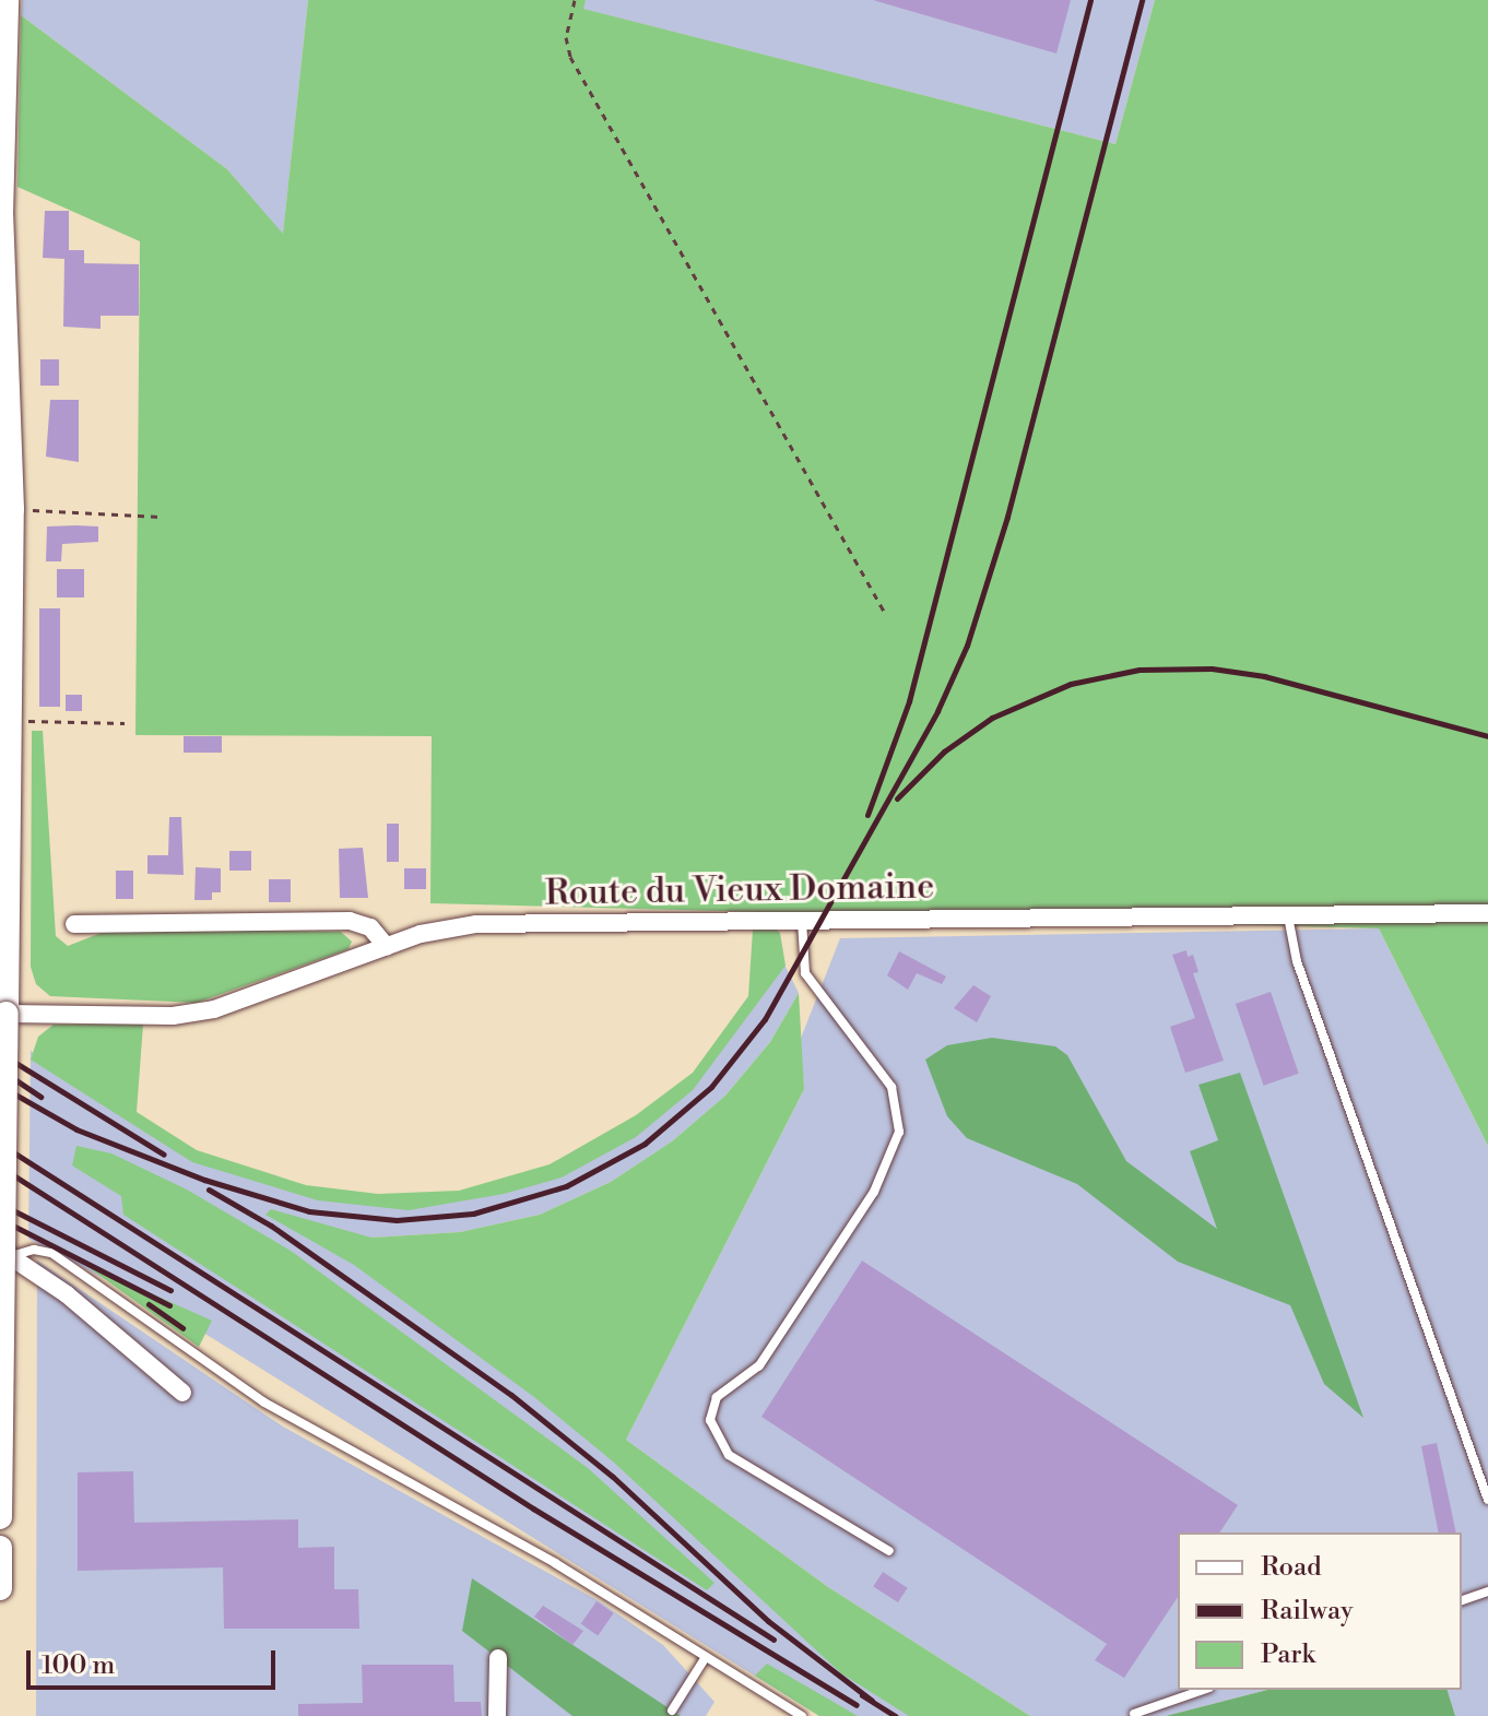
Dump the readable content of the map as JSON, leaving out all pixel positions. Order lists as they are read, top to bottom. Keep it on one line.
{"streets":{"street":["Route du Vieux Domaine"]},"legend":["Road","Railway","Park"],"scale_bar":"100 m"}
